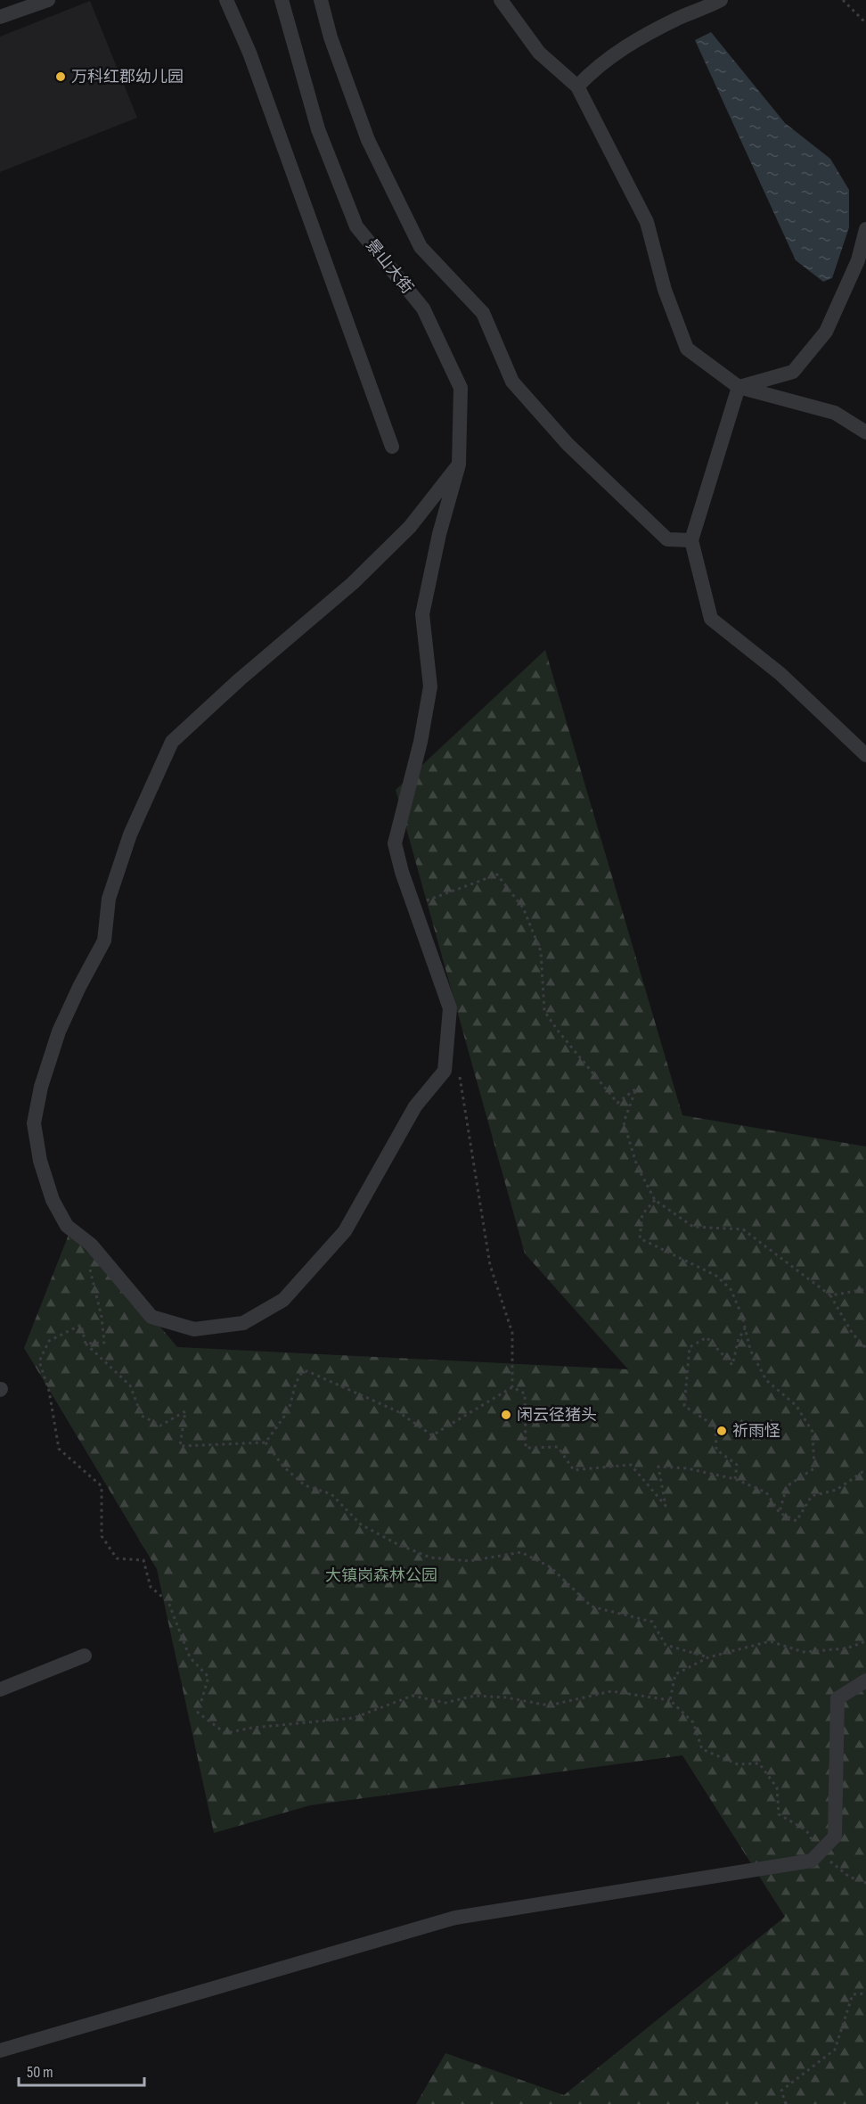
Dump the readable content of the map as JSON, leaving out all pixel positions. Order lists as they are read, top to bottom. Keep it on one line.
{"streets":{"street":["景山大街"]},"parks":["大镇岗森林公园"],"places":["万科红郡幼儿园","闲云径猪头","祈雨怪"],"scale_bar":"50 m"}
